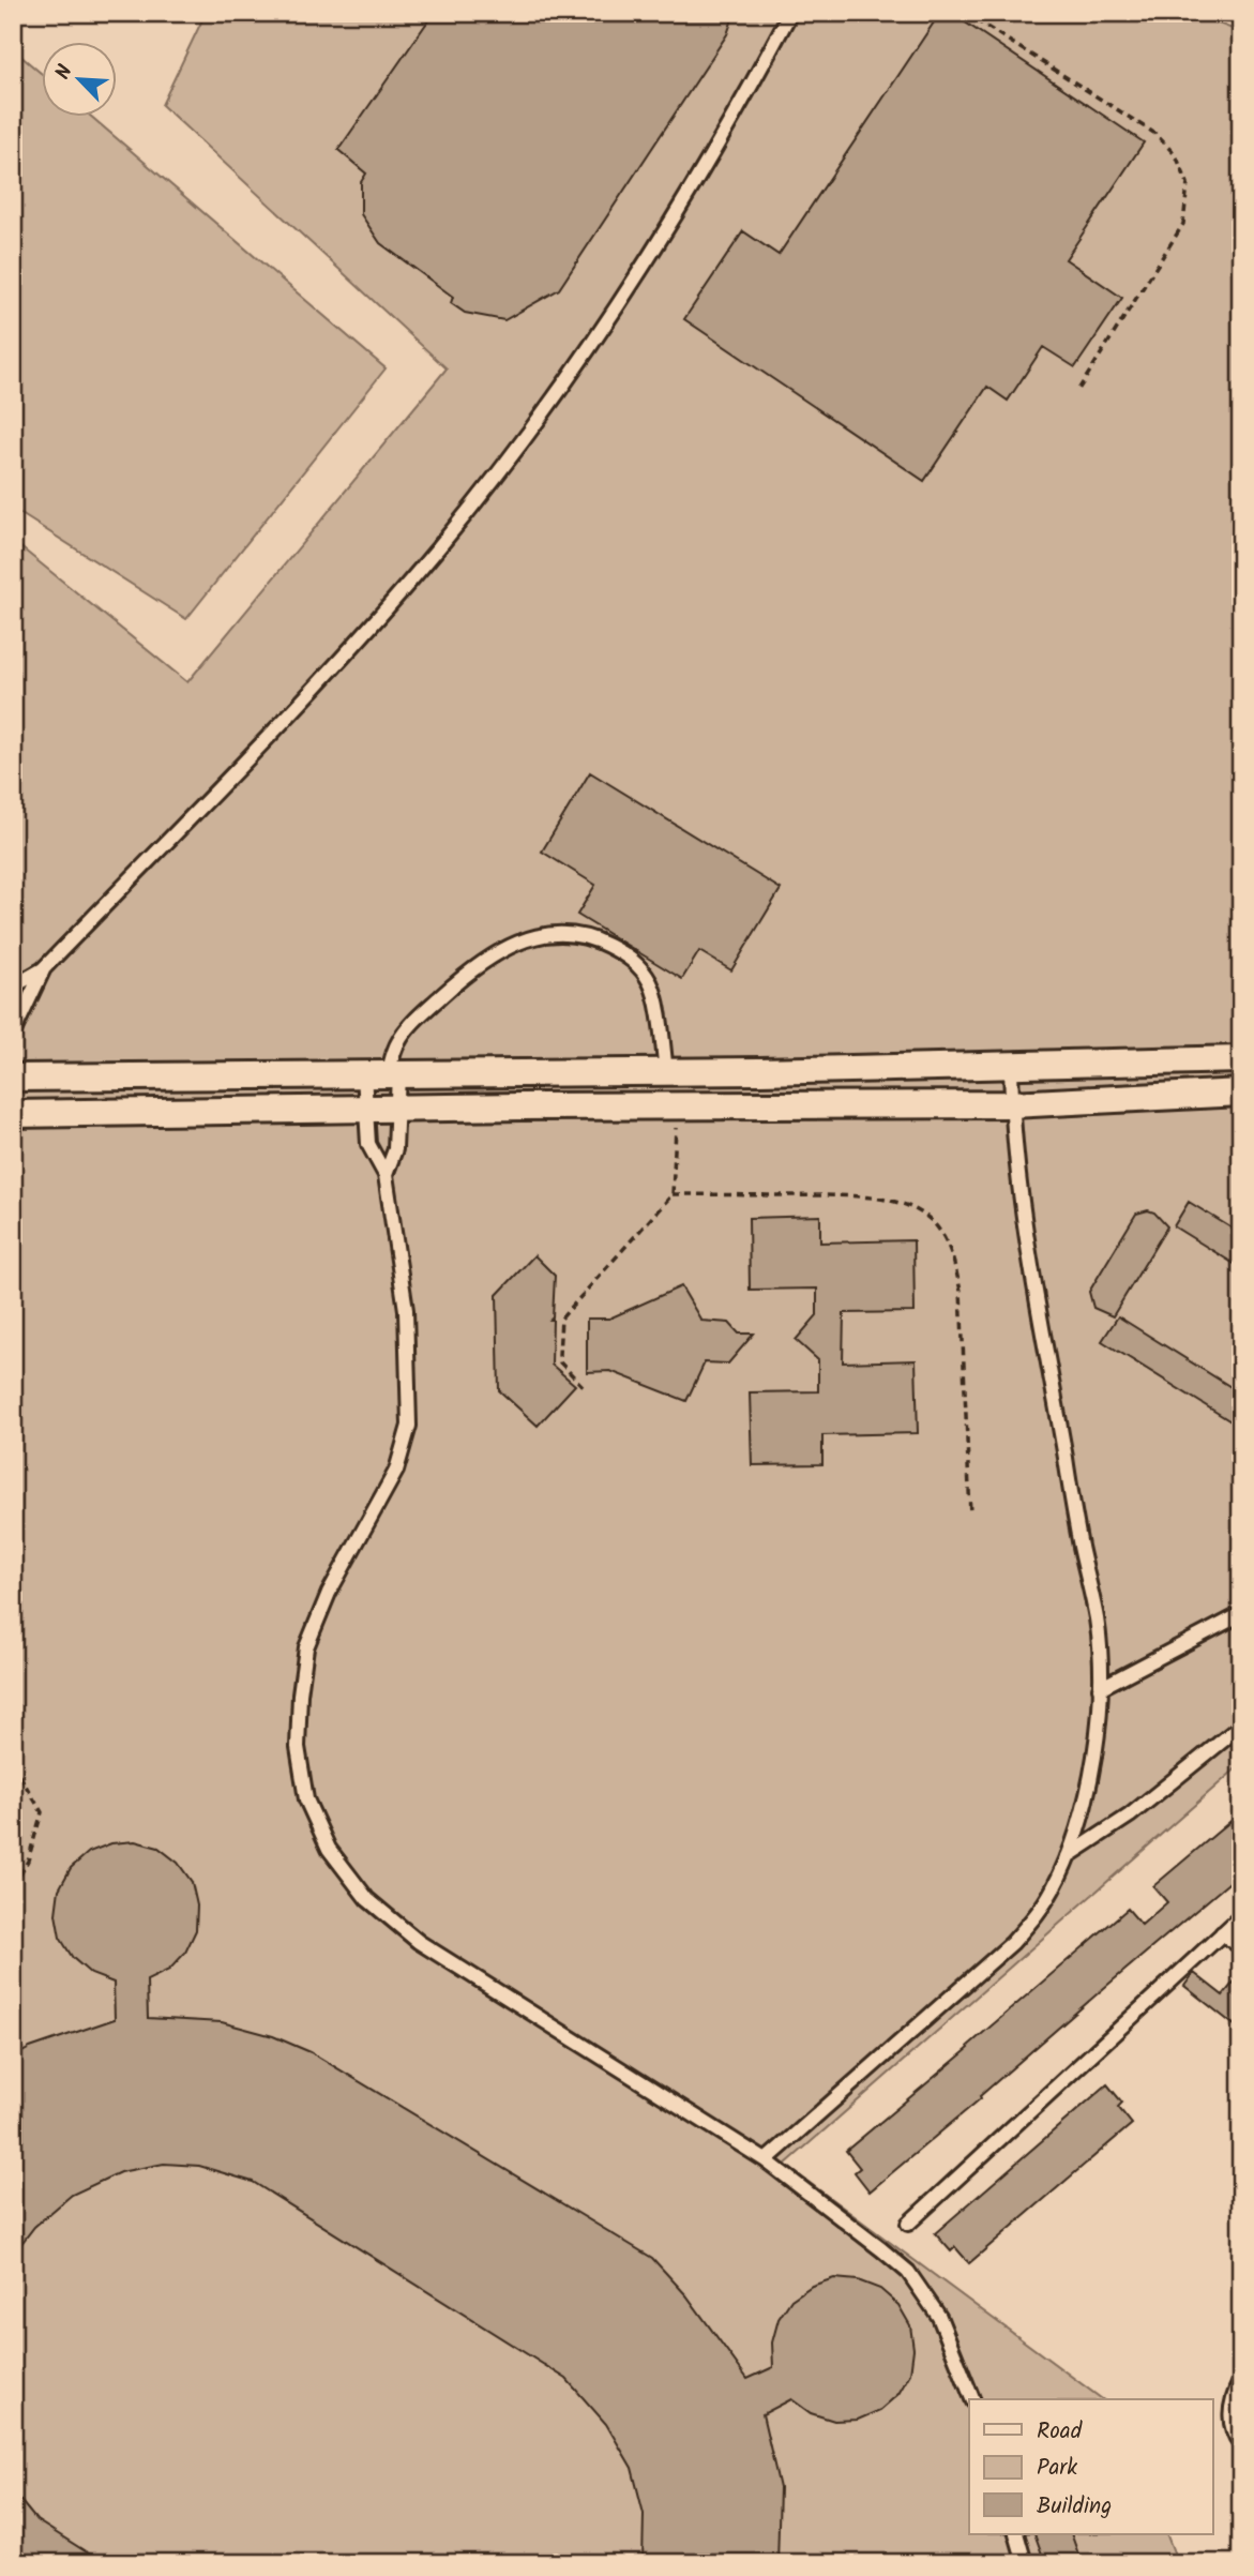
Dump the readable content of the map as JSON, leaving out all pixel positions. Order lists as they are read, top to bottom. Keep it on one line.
{"legend":["Road","Park","Building"],"north":"top left"}
